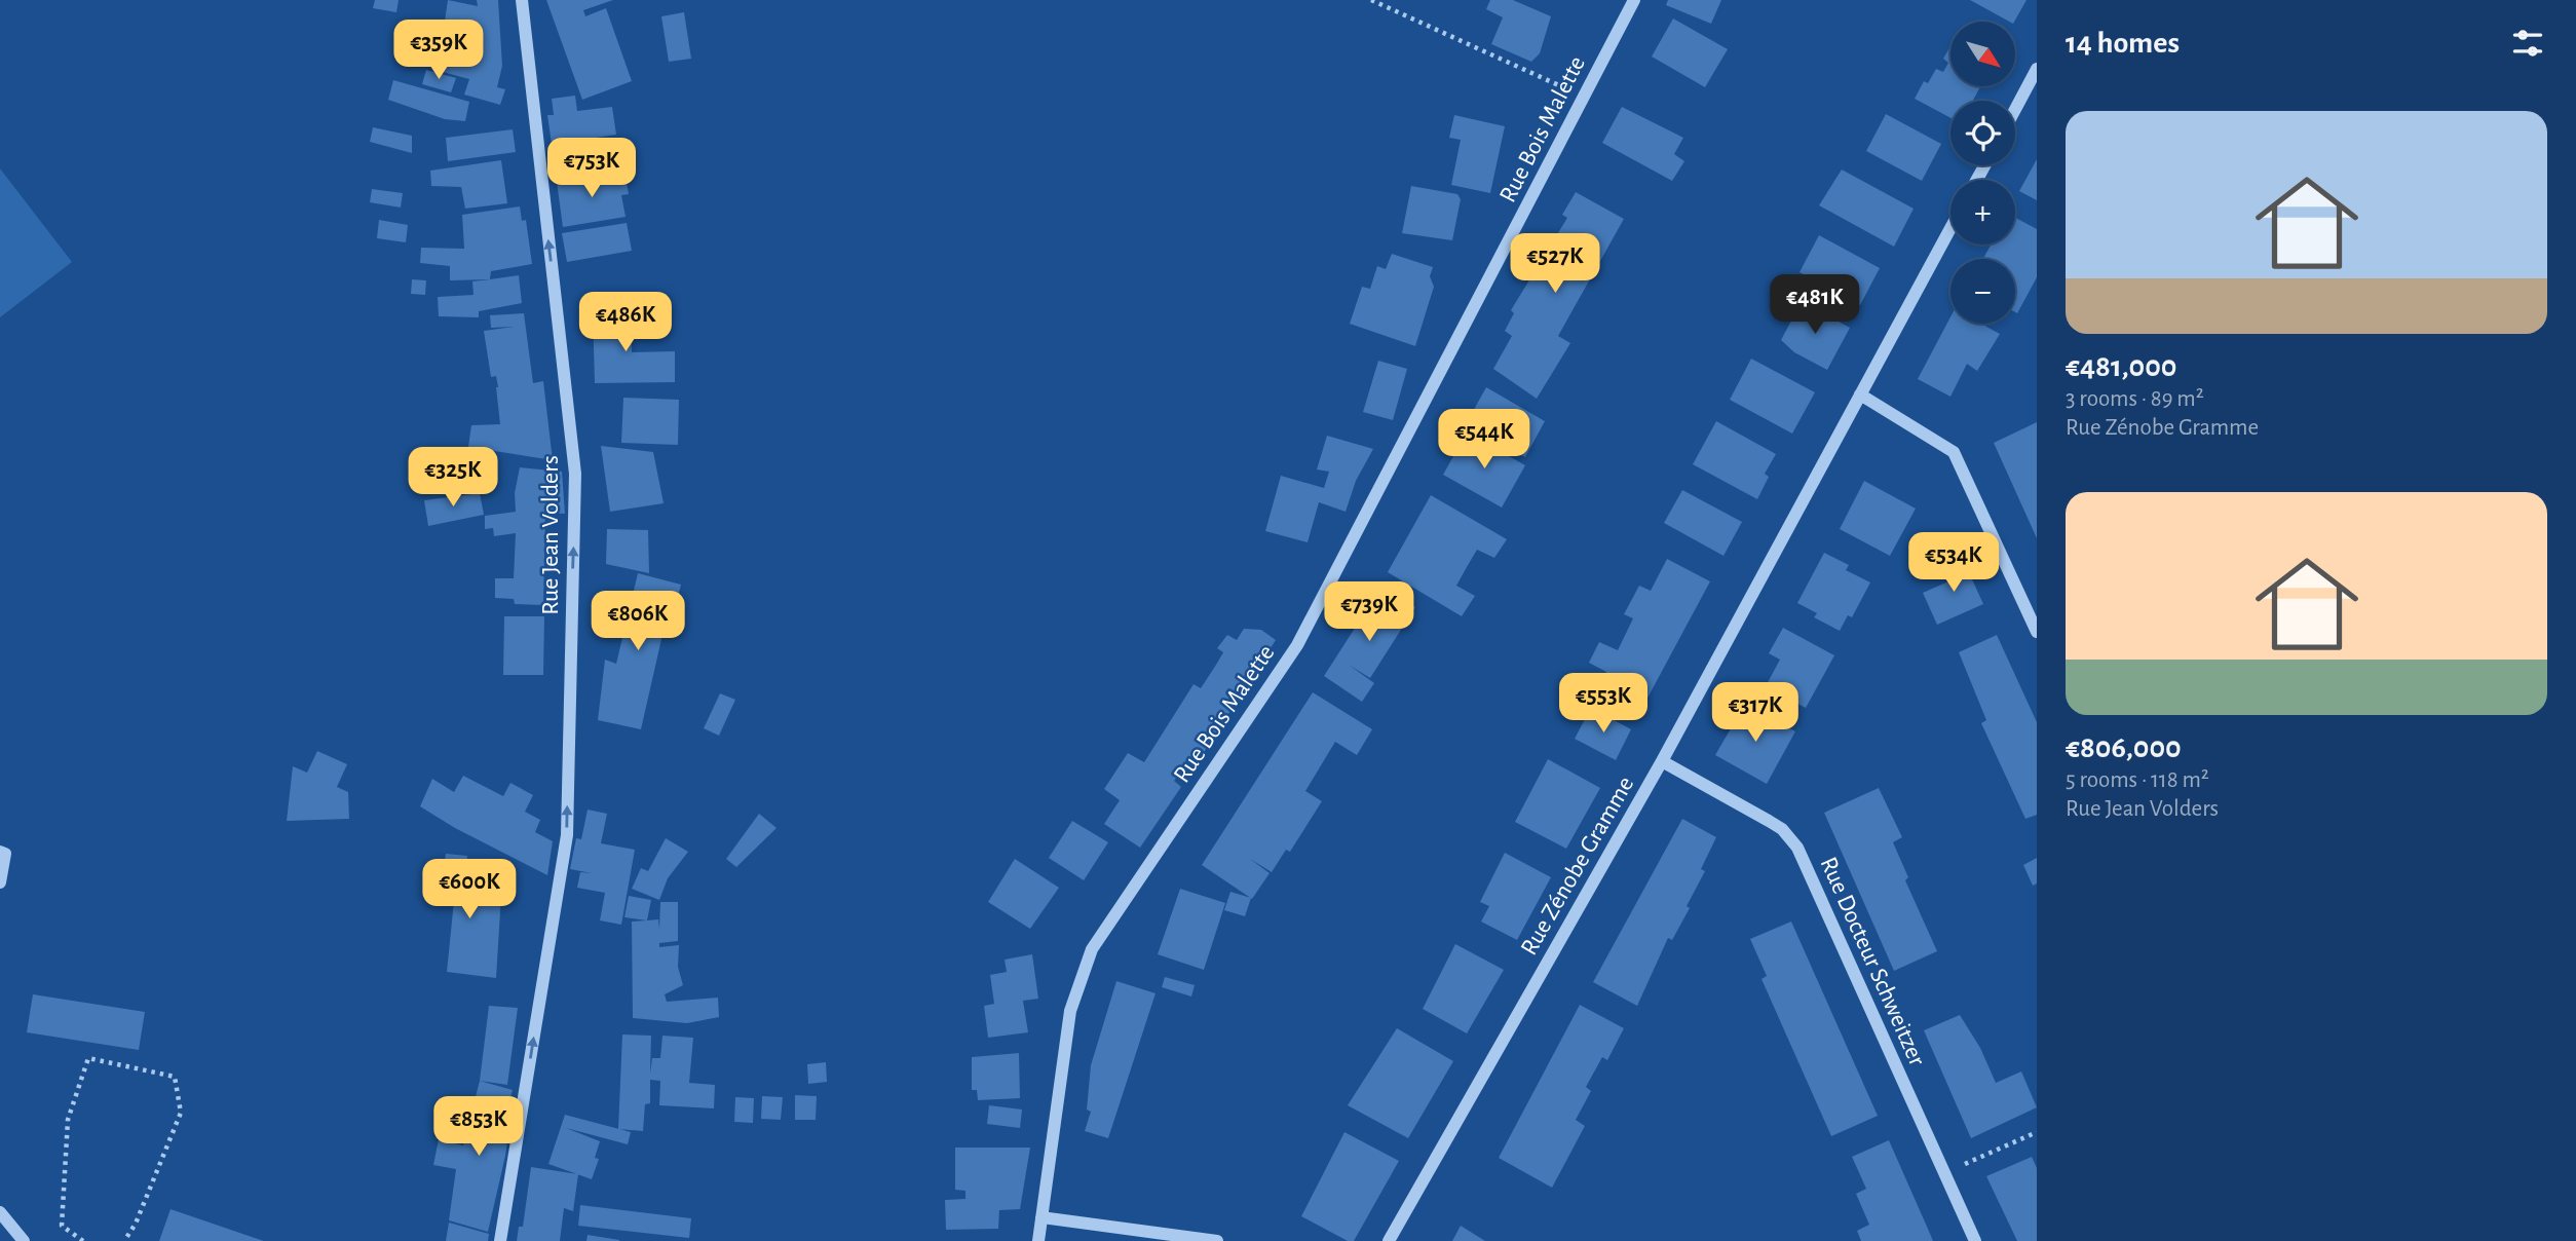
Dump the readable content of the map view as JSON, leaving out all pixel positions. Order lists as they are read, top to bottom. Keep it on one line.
{"streets":{"street":["Rue Bois Malette","Rue Jean Volders","Rue Zénobe Gramme","Rue Docteur Schweitzer"]},"crossings":[["Rue Zénobe Gramme","Rue Docteur Schweitzer"]],"one_way":["Rue Jean Volders"],"north":"bottom right","page":{"heading":"14 homes","price":["€359K","€753K","€527K","€481K","€486K","€544K","€325K","€534K","€739K","€806K","€553K","€317K","€600K","€853K"],"map_buttons":["+","−"],"list":[{"name":"€481,000","note":"3 rooms · 89 m² · Rue Zénobe Gramme"},{"name":"€806,000","note":"5 rooms · 118 m² · Rue Jean Volders"}]}}
